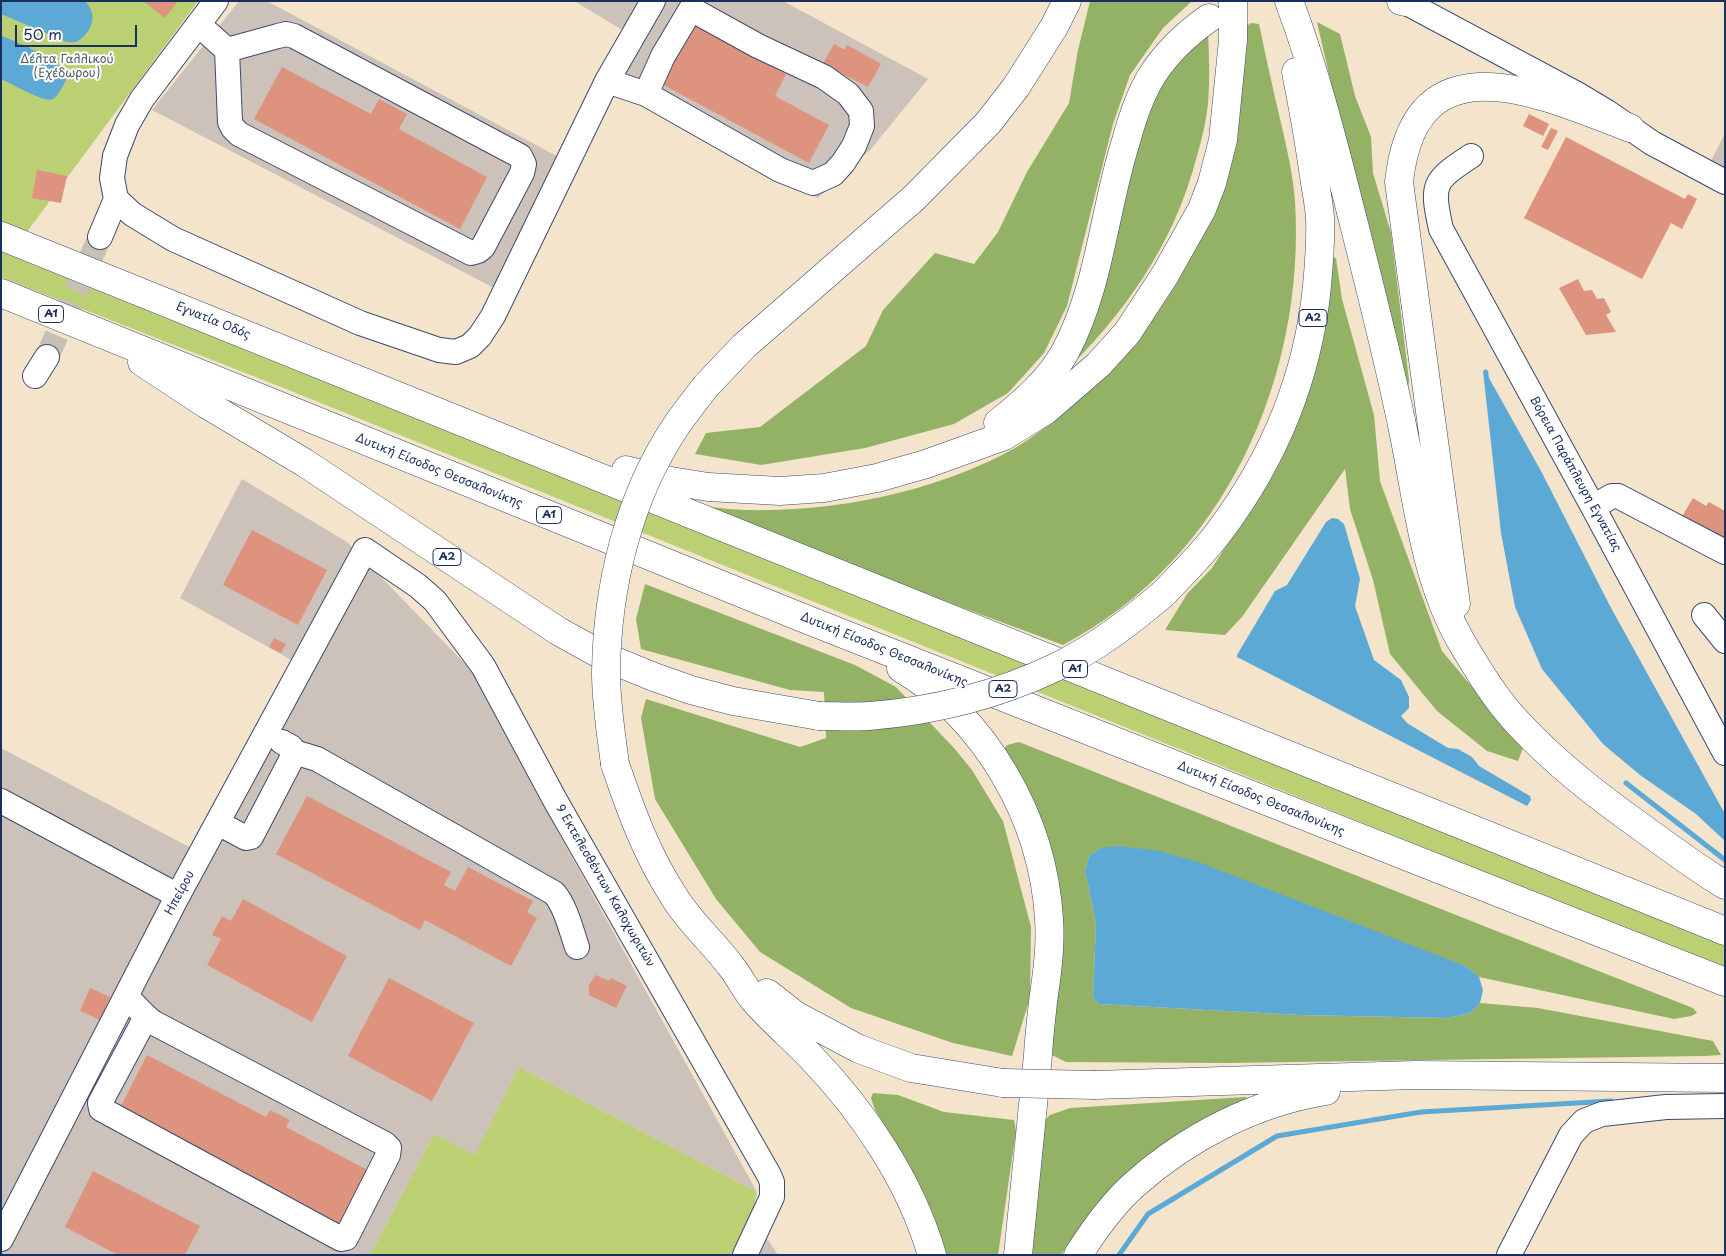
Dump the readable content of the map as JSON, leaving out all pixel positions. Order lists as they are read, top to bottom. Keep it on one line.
{"streets":{"highway":["Α1","Α2","Εγνατία Οδός","Δυτική Είσοδος Θεσσαλονίκης"],"street":["Βόρεια Παράπλευρη Εγνατίας","9 Εκτελεσθέντων Καλοχωριτών","Ηπείρου"]},"crossings":[["Α1","Α2"],["Α1","Εγνατία Οδός"],["Α1","Δυτική Είσοδος Θεσσαλονίκης"],["Α2","Δυτική Είσοδος Θεσσαλονίκης"],["9 Εκτελεσθέντων Καλοχωριτών","Ηπείρου"]],"parks":["Δέλτα Γαλλικού (Εχέδωρου)"],"scale_bar":"50 m"}
